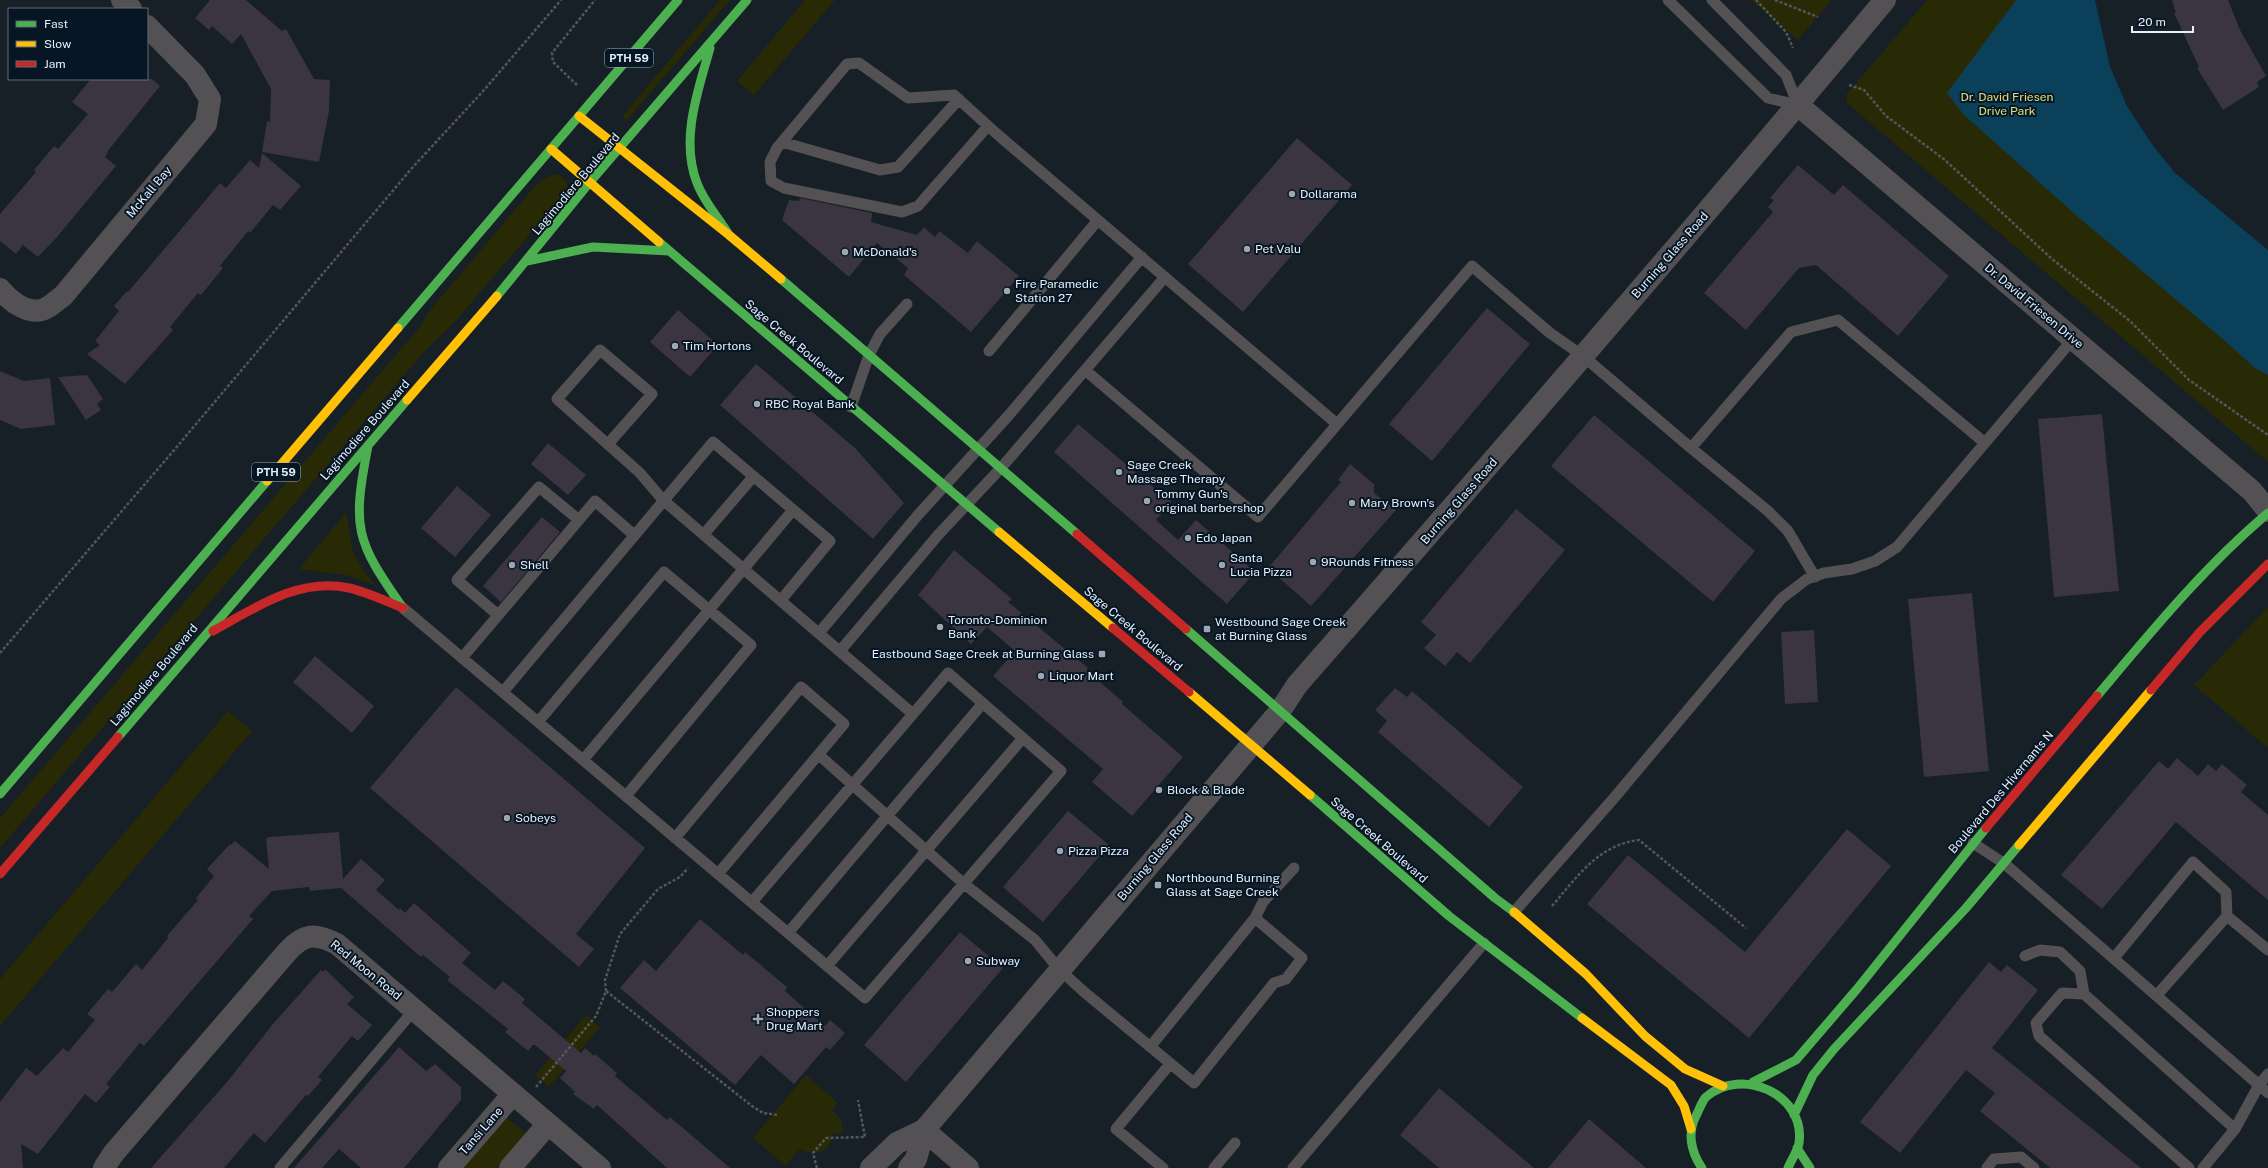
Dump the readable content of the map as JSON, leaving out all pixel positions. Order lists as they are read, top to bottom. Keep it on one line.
{"streets":{"street":["PTH 59","Lagimodiere Boulevard","McKall Bay","Burning Glass Road","Dr. David Friesen Drive","Sage Creek Boulevard","Boulevard Des Hivernants N","Red Moon Road","Tansi Lane"]},"crossings":[["PTH 59","Sage Creek Boulevard"],["Lagimodiere Boulevard","Sage Creek Boulevard"],["Burning Glass Road","Dr. David Friesen Drive"],["Burning Glass Road","Sage Creek Boulevard"],["Dr. David Friesen Drive","Boulevard Des Hivernants N"],["Red Moon Road","Tansi Lane"]],"parks":["Dr. David Friesen Drive Park"],"places":{"other":["Dollarama","Pet Valu","McDonald's","Fire Paramedic Station 27","Tim Hortons","RBC Royal Bank","Sage Creek Massage Therapy","Tommy Gun's original barbershop","Mary Brown's","Edo Japan","9Rounds Fitness","Shell","Santa Lucia Pizza","Toronto-Dominion Bank","Liquor Mart","Block & Blade","Sobeys","Pizza Pizza","Subway"],"transit":["Westbound Sage Creek at Burning Glass","Eastbound Sage Creek at Burning Glass","Northbound Burning Glass at Sage Creek"],"health":["Shoppers Drug Mart"]},"legend":["Fast","Slow","Jam"],"scale_bar":"20 m"}
